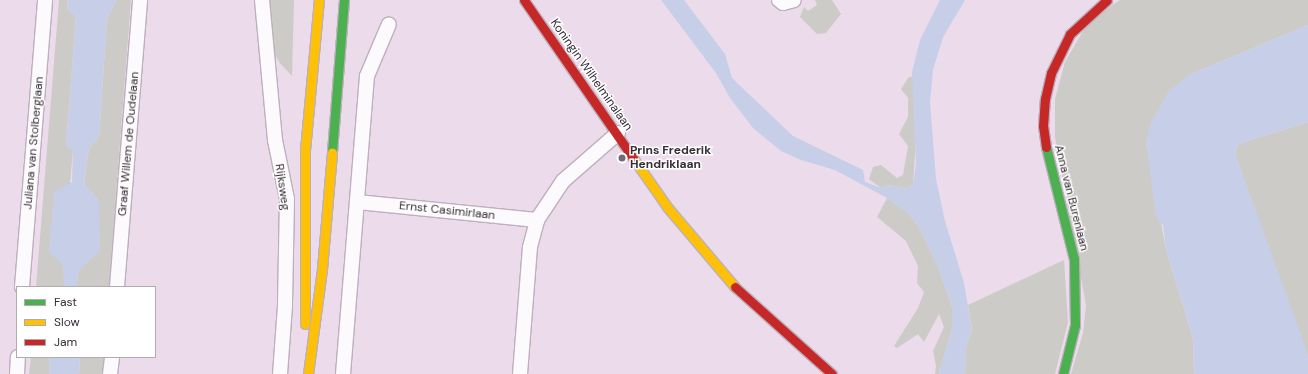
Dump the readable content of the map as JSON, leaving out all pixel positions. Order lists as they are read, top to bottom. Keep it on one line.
{"streets":{"street":["Koningin Wilhelminalaan","Juliana van Stolberglaan","Graaf Willem de Oudelaan","Rijksweg","Anna van Burenlaan","Ernst Casimirlaan"]},"places":["Prins Frederik Hendriklaan"],"legend":["Fast","Slow","Jam"]}
